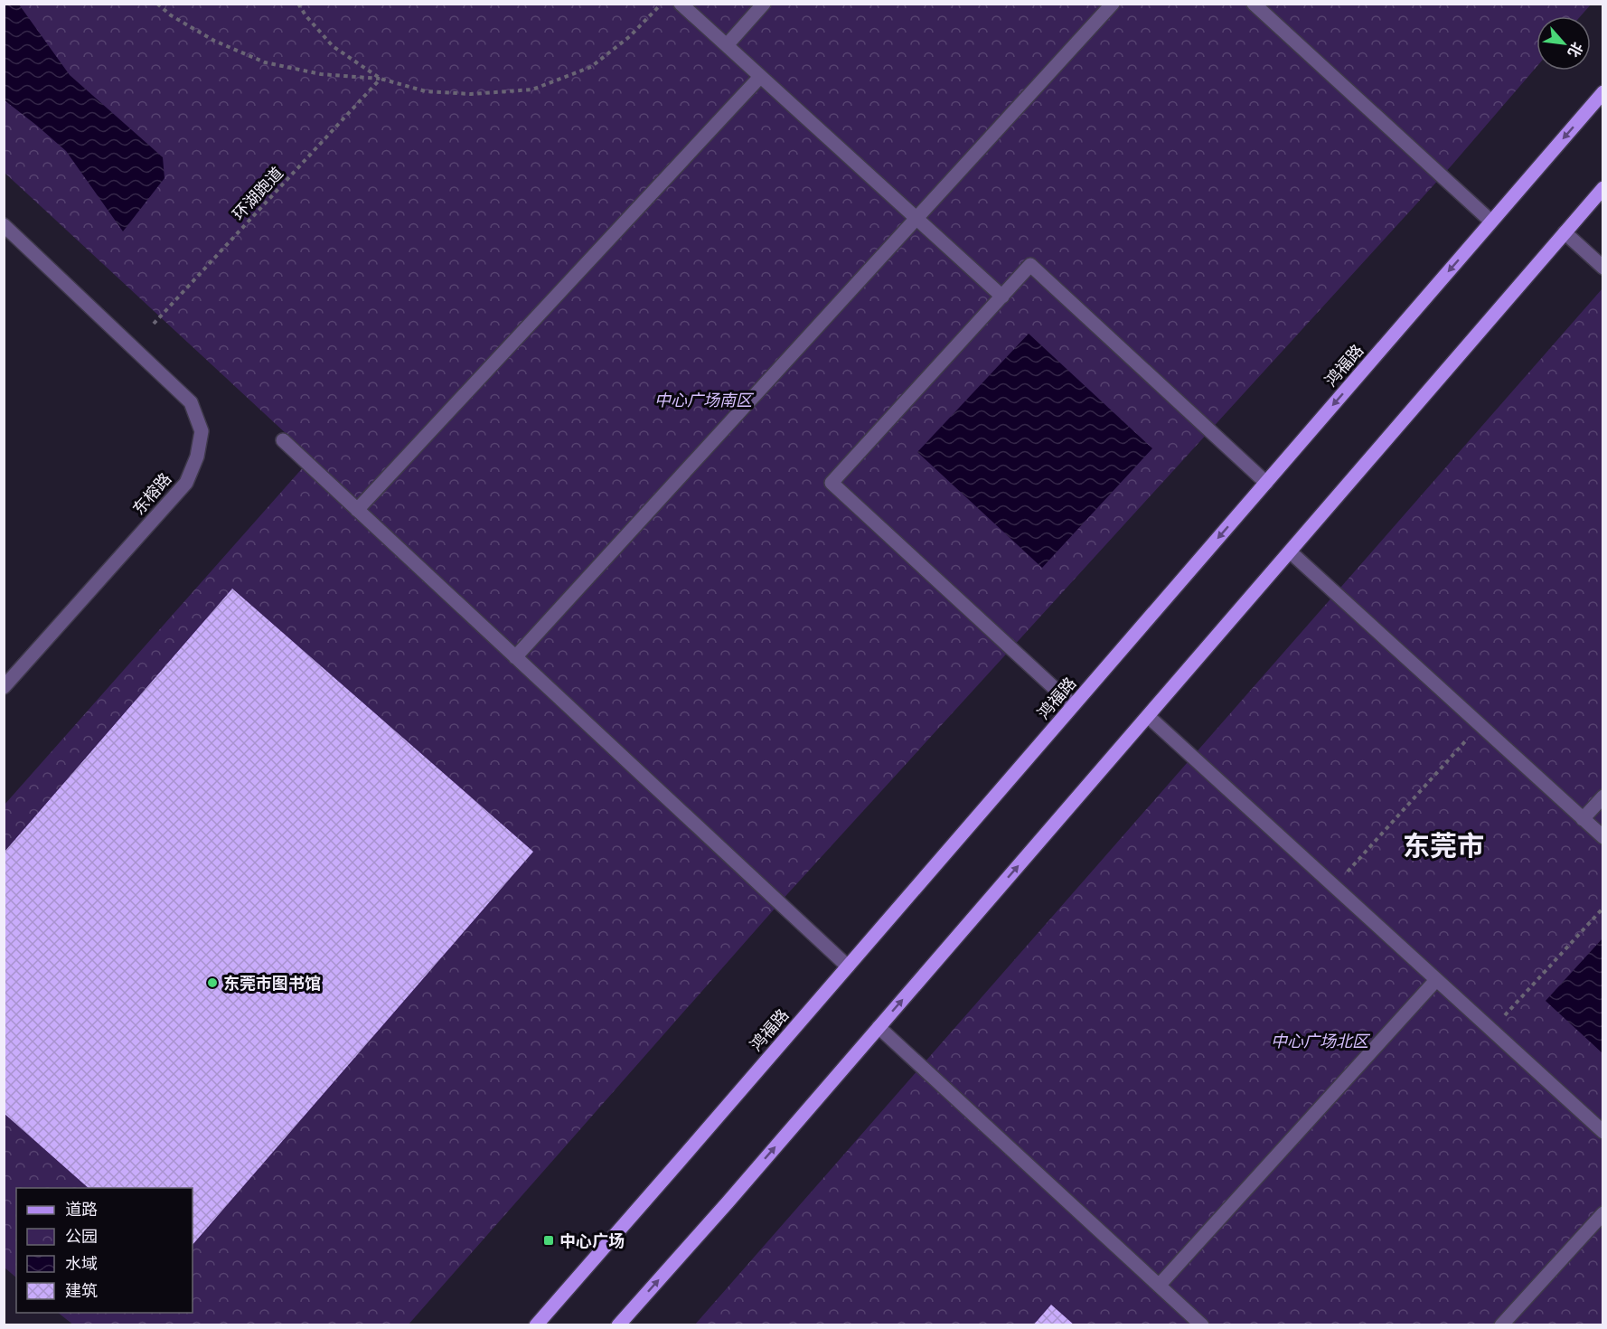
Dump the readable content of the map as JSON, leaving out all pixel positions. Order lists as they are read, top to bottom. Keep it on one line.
{"streets":{"main road":["鸿福路"],"street":["东榕路"],"path":["环湖跑道"]},"districts":["东莞市"],"parks":["中心广场南区","中心广场北区"],"places":{"other":["东莞市图书馆"],"transit":["中心广场"]},"legend":["道路","公园","水域","建筑"],"north":"bottom right"}
